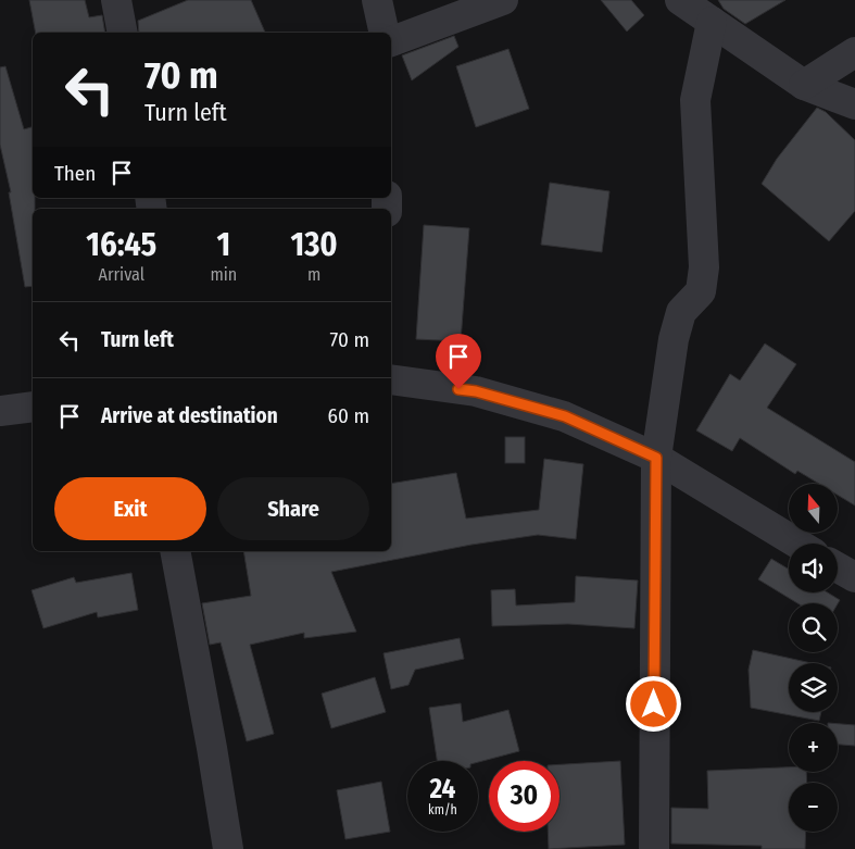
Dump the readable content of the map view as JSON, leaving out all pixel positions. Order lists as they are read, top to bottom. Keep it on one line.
{"north":"top","page":{"turn":["70 m","Turn left"],"then":"Then","eta":["16:45","Arrival","1","min","130","m"],"list":[{"name":"Turn left","value":"70 m"},{"name":"Arrive at destination","value":"60 m"}],"buttons":["Exit","Share"],"map_buttons":["+","−"],"speed":"24 km/h","limit":"30"}}
